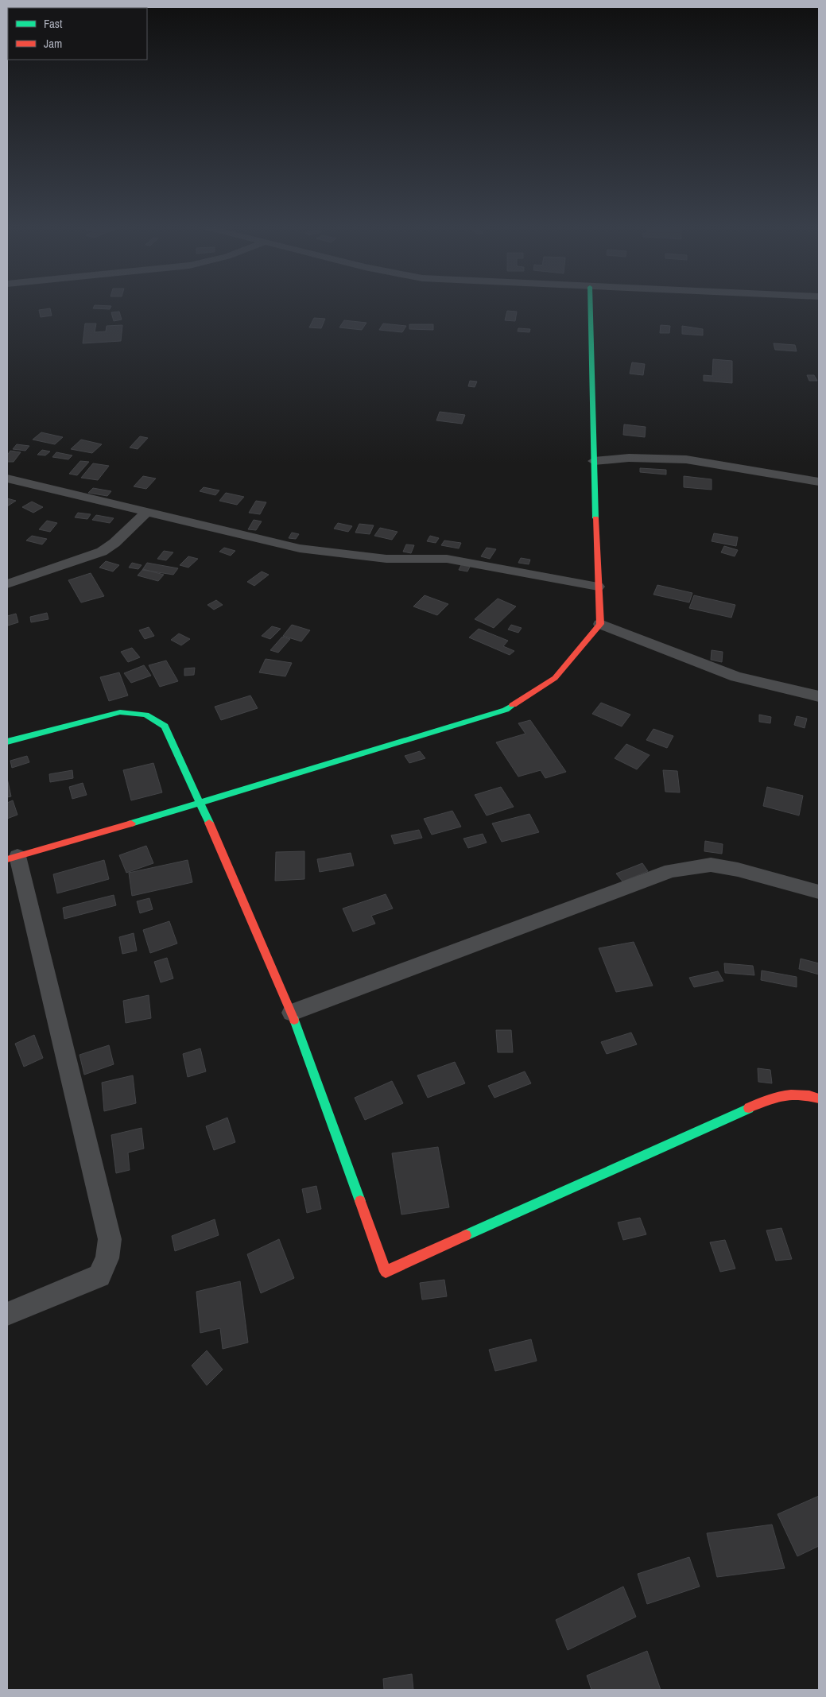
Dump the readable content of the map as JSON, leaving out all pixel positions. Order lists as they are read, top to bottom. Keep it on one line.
{"legend":["Fast","Jam"]}
